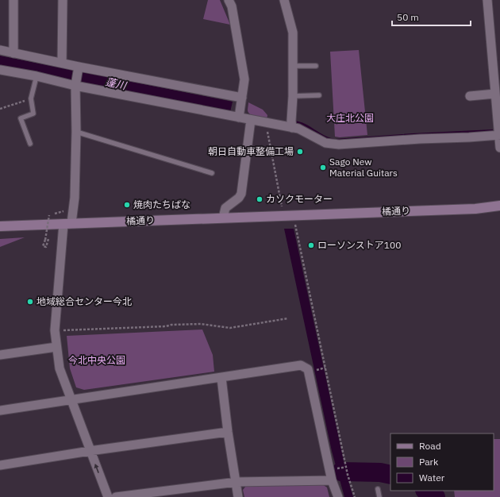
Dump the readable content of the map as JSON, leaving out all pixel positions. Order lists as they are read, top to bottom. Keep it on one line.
{"streets":{"street":["橘通り"]},"water":["蓬川"],"parks":["大庄北公園","今北中央公園"],"places":["朝日自動車整備工場","Sago New Material Guitars","カソクモーター","焼肉たちばな","ローソンストア100","地域総合センター今北"],"legend":["Road","Park","Water"],"scale_bar":"50 m"}
